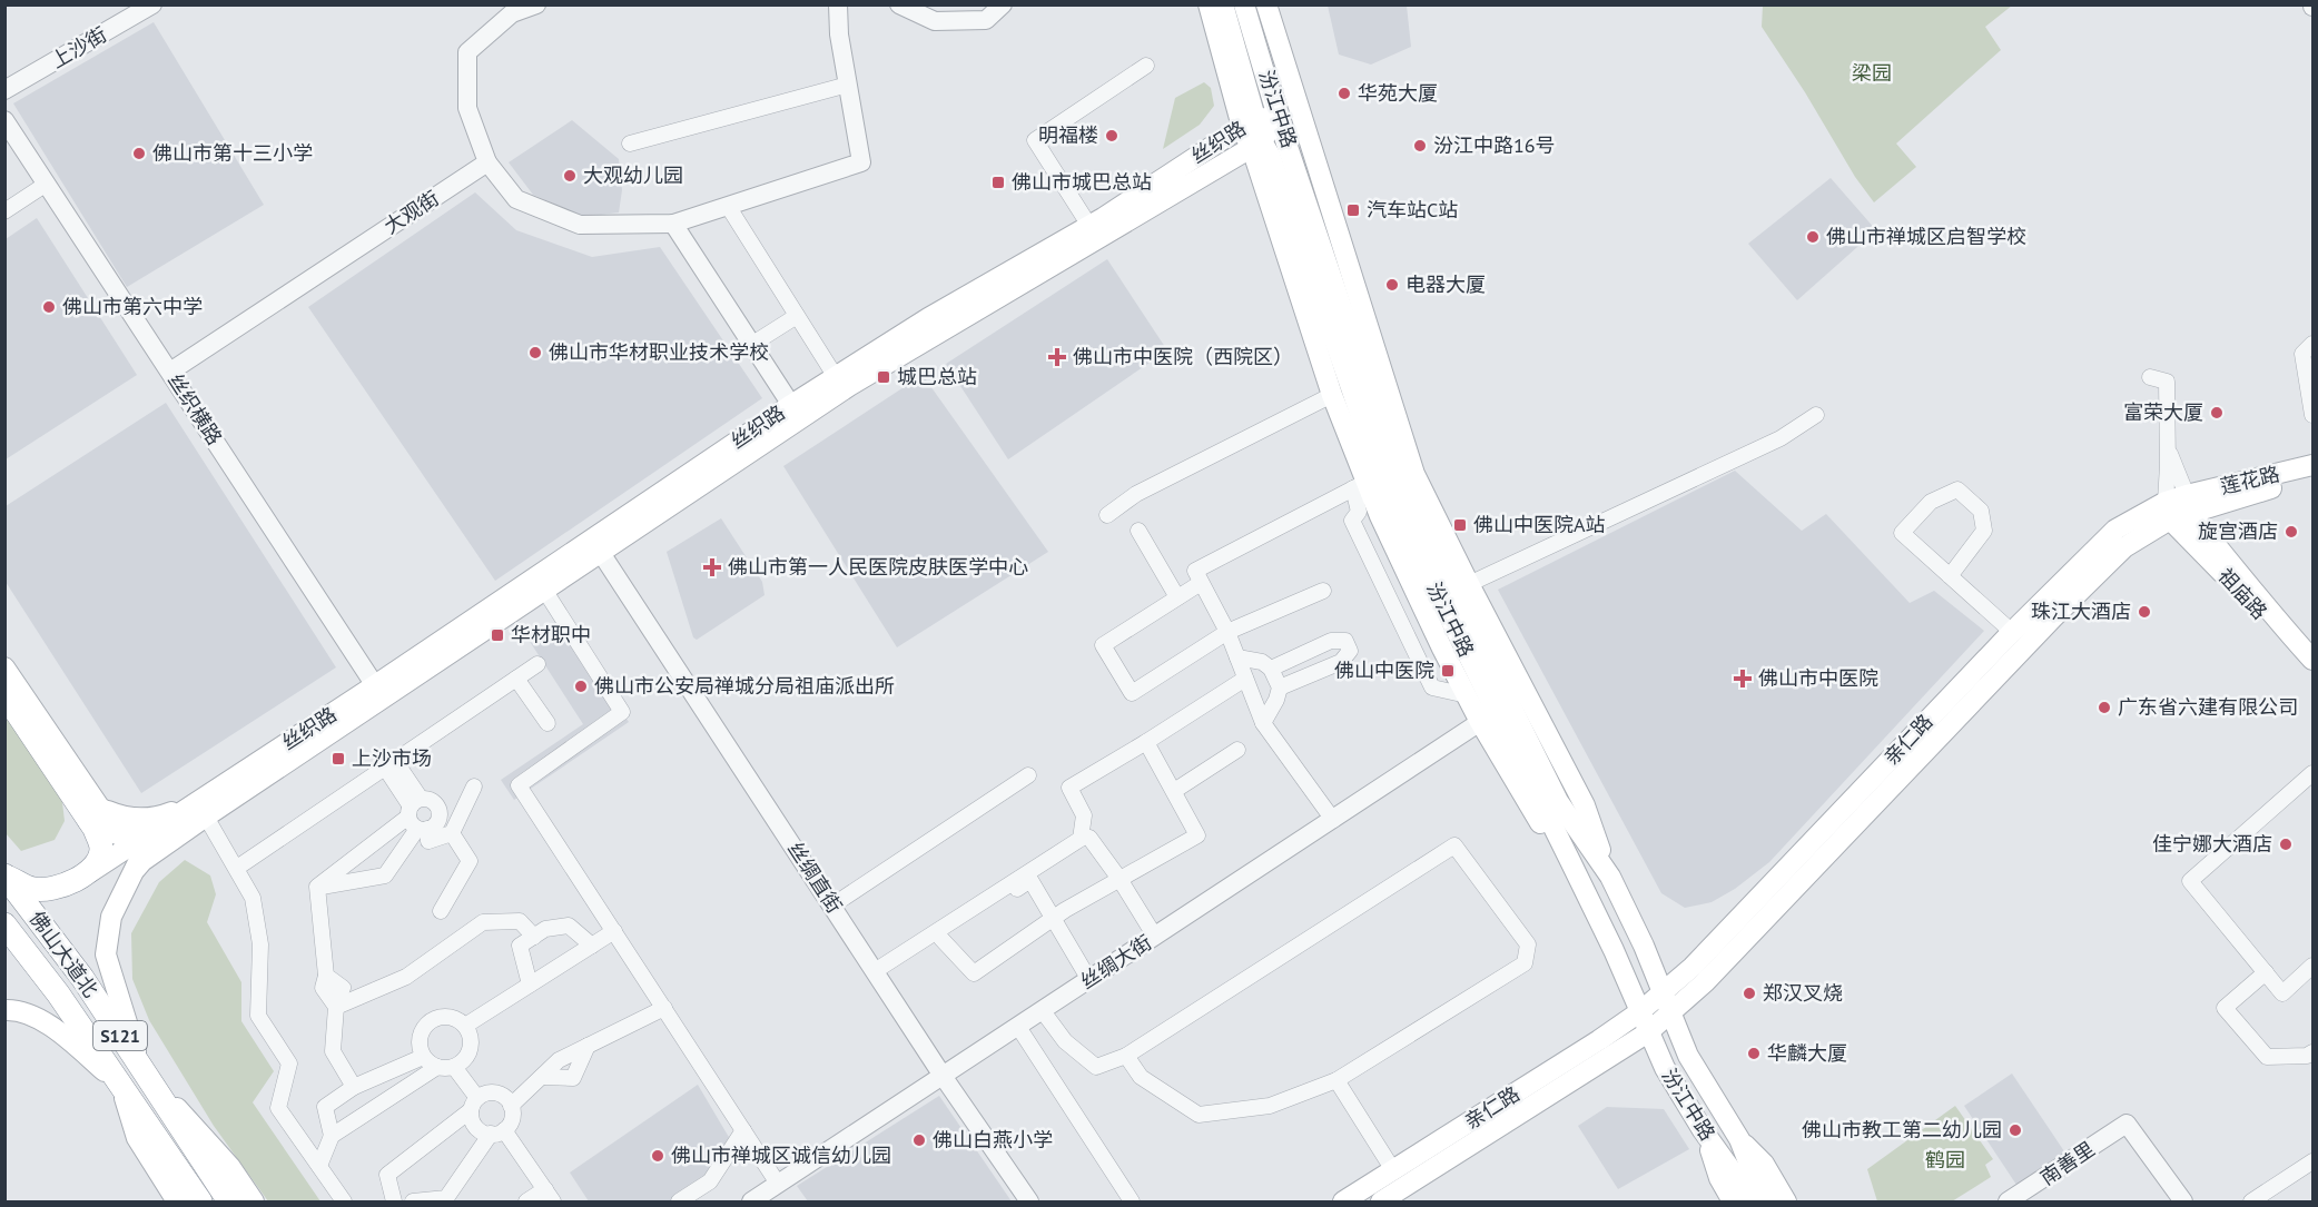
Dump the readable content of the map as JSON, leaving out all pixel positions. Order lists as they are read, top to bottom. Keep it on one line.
{"streets":{"highway":["佛山大道北","S121"],"main road":["汾江中路","丝织路","莲花路","祖庙路","亲仁路"],"street":["上沙街","大观街","丝织横路","丝绸直街","丝绸大街","南善里"]},"crossings":[["汾江中路","丝织路"],["汾江中路","亲仁路"],["丝织路","丝织横路"],["丝织路","丝绸直街"],["大观街","丝织横路"],["莲花路","祖庙路"],["祖庙路","亲仁路"],["丝绸直街","丝绸大街"]],"parks":["梁园","鹤园"],"places":{"other":["华苑大厦","明福楼","汾江中路16号","佛山市第十三小学","大观幼儿园","佛山市禅城区启智学校","电器大厦","佛山市第六中学","佛山市华材职业技术学校","富荣大厦","旋宫酒店","珠江大酒店","佛山市公安局禅城分局祖庙派出所","广东省六建有限公司","佳宁娜大酒店","郑汉叉烧","华麟大厦","佛山市教工第二幼儿园","佛山白燕小学","佛山市禅城区诚信幼儿园"],"transit":["佛山市城巴总站","汽车站C站","城巴总站","佛山中医院A站","华材职中","佛山中医院","上沙市场"],"health":["佛山市中医院（西院区）","佛山市第一人民医院皮肤医学中心","佛山市中医院"]}}
